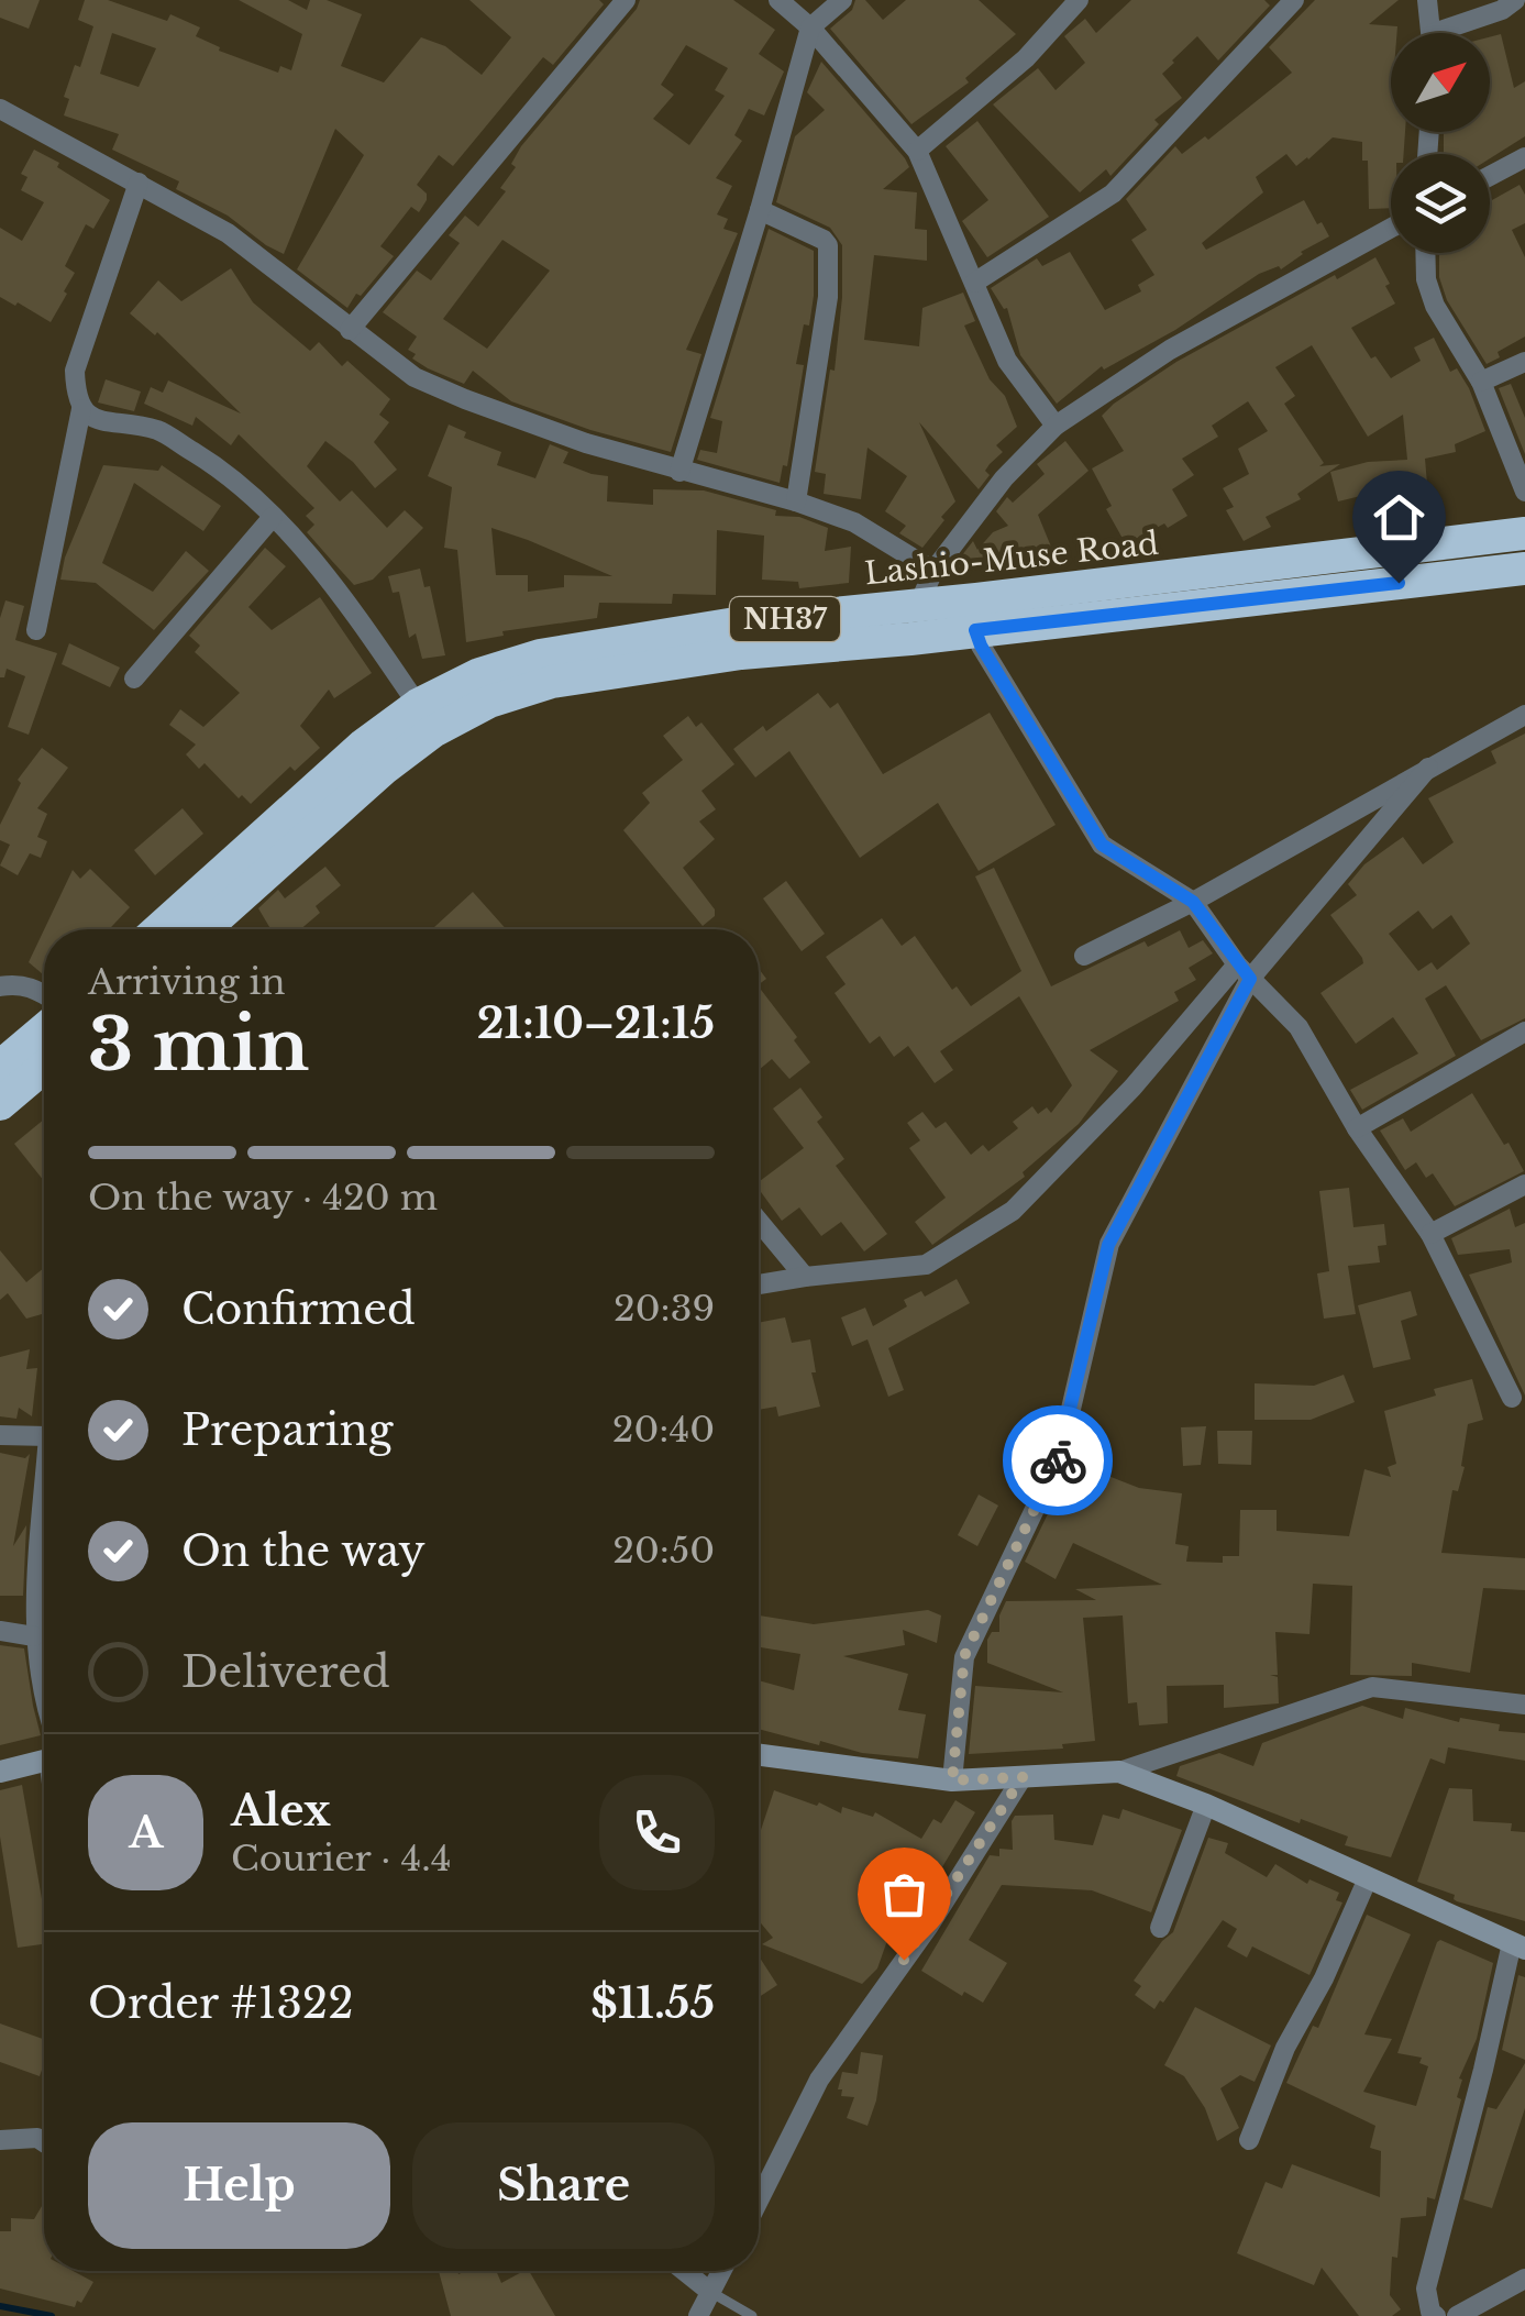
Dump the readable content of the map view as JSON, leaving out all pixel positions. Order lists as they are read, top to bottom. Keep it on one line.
{"streets":{"highway":["Lashio-Muse Road","NH37"]},"north":"top right","page":{"heading":["3 min","Arriving in","21:10–21:15"],"panel":["Alex","Courier · 4.4","Order #1322","$11.55"],"bar":"On the way · 420 m","list":[["Confirmed","20:39"],["Preparing","20:40"],["On the way","20:50"],"Delivered"],"round":"A","buttons":["Help","Share"]}}
